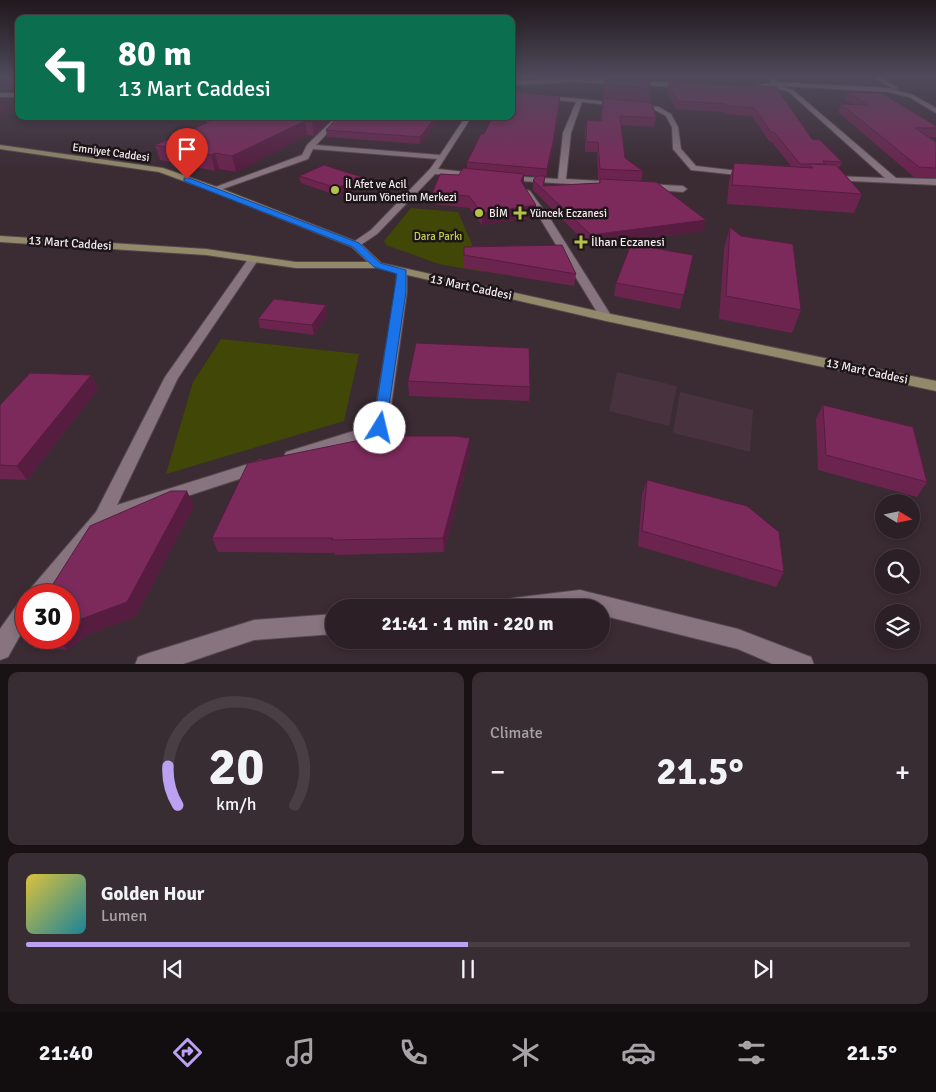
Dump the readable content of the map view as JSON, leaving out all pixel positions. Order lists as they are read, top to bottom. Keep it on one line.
{"streets":{"street":["Emniyet Caddesi","13 Mart Caddesi"]},"crossings":[["Emniyet Caddesi","13 Mart Caddesi"]],"parks":["Dara Parkı"],"places":{"other":["İl Afet ve Acil Durum Yönetim Merkezi","BİM"],"health":["Yüncek Eczanesi","İlhan Eczanesi"]},"north":"right","page":{"turn":["80 m","13 Mart Caddesi"],"limit":"30","trip":"21:41 · 1 min · 220 m","tile":"Climate","heat":["−","21.5°","+"],"song":["Golden Hour","Lumen"],"tabs":["21:40","21.5°"],"gauge":["20","km/h"]}}
